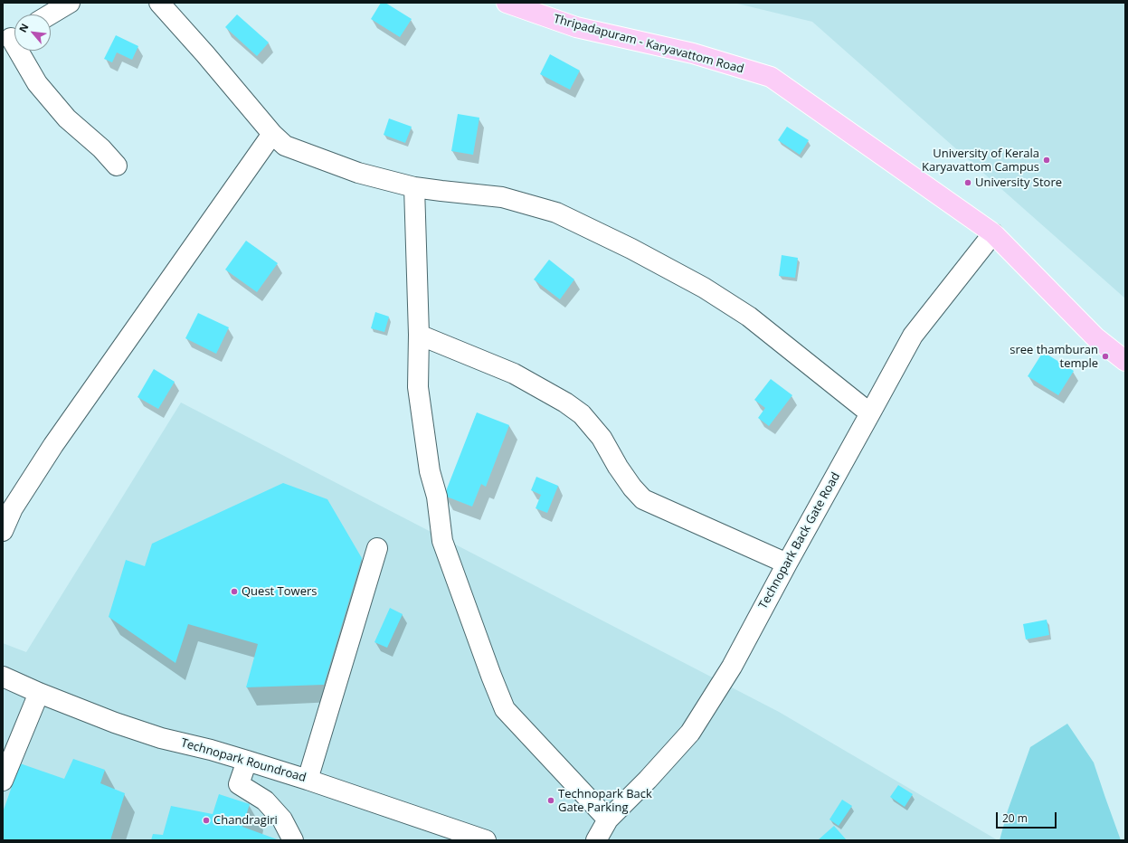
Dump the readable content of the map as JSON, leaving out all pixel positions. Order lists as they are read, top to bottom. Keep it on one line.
{"streets":{"main road":["Thripadapuram - Karyavattom Road"],"street":["Technopark Back Gate Road","Technopark Roundroad"]},"crossings":[["Thripadapuram - Karyavattom Road","Technopark Back Gate Road"]],"places":["University of Kerala Karyavattom Campus","University Store","sree thamburan temple","Quest Towers","Technopark Back Gate Parking","Chandragiri"],"scale_bar":"20 m","north":"top left"}
